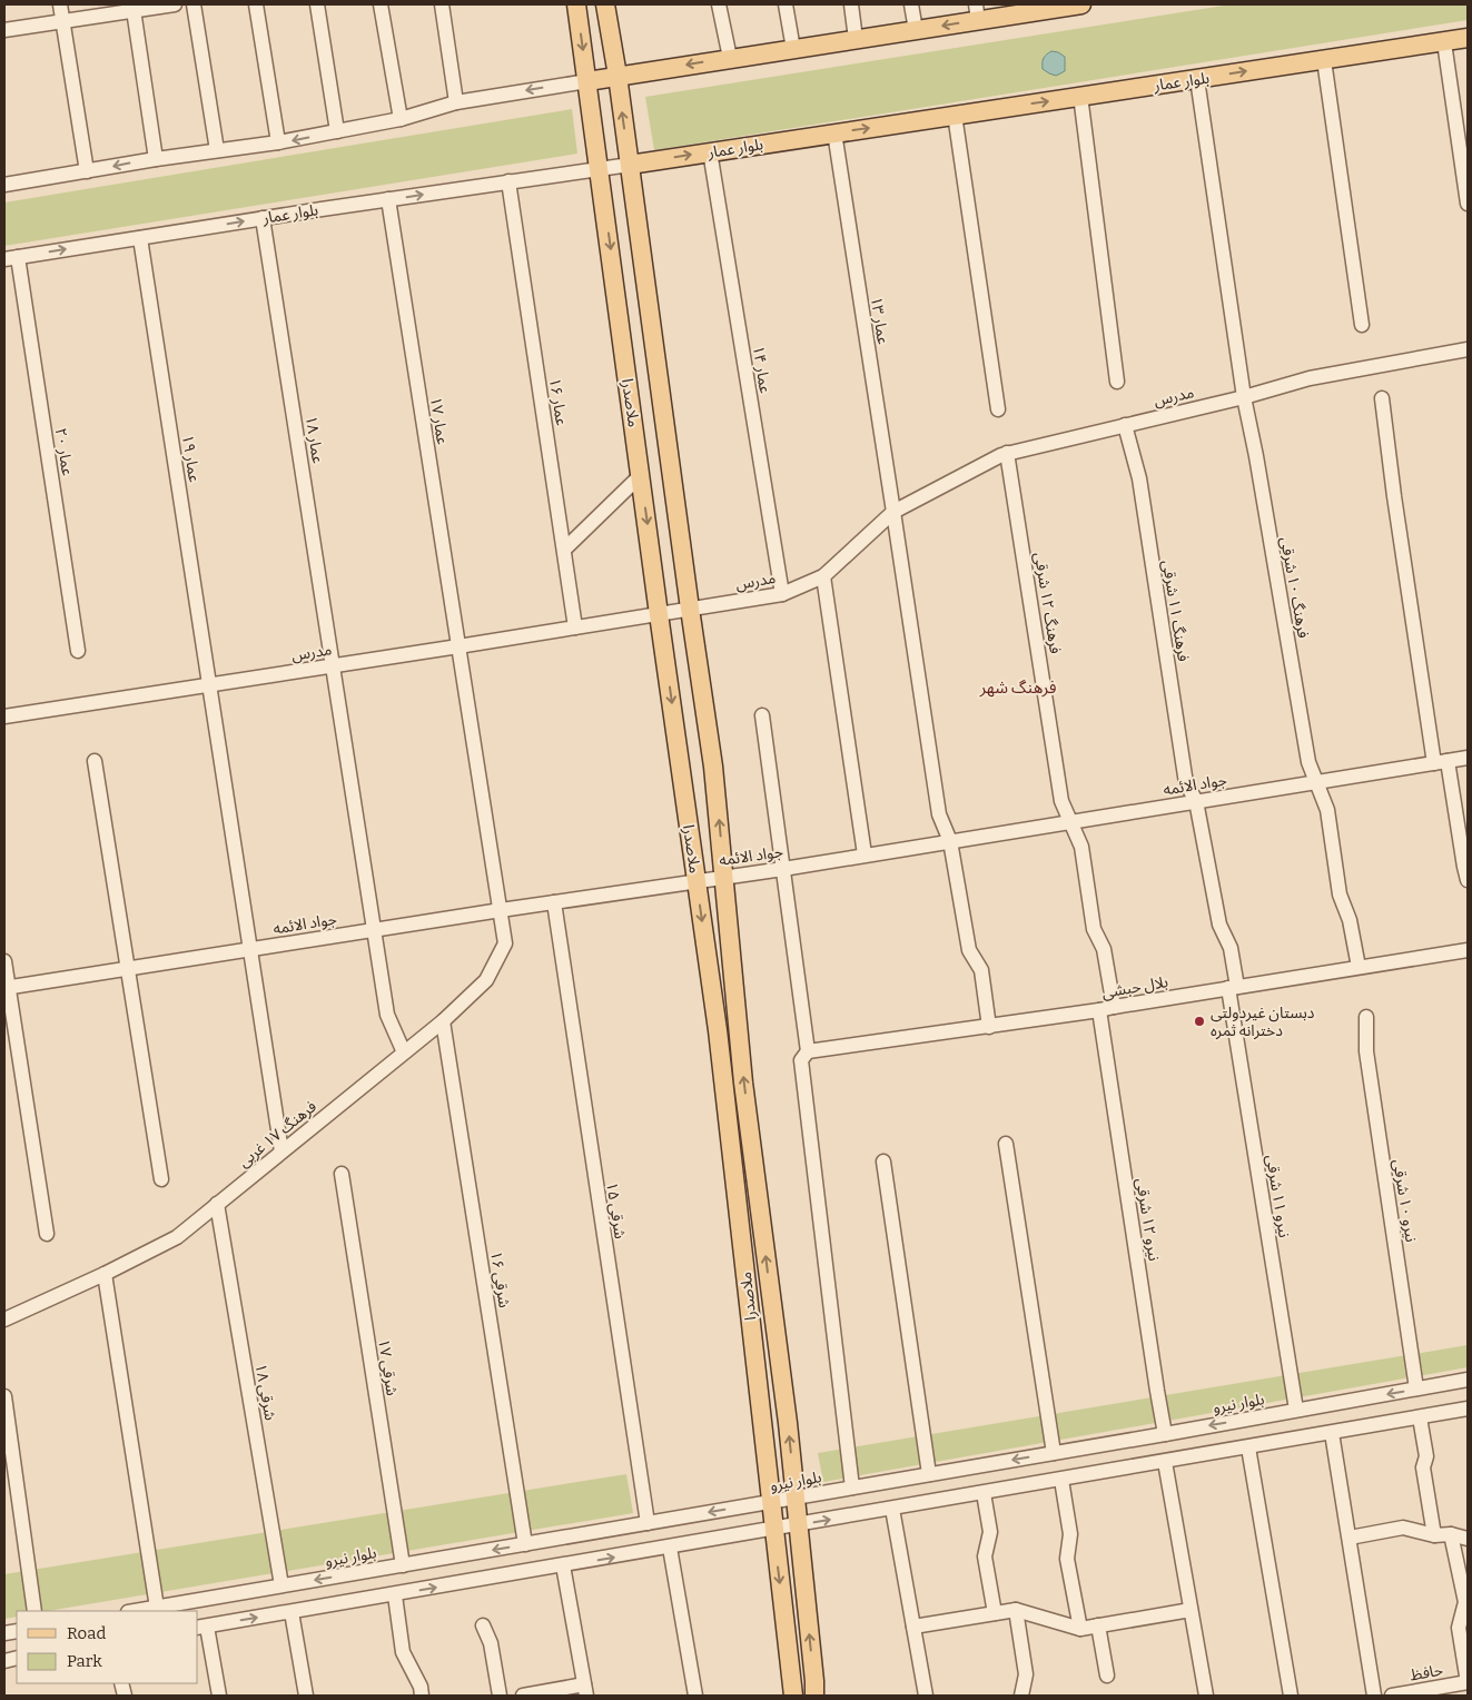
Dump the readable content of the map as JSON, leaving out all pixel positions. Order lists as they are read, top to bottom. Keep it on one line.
{"streets":{"main road":["بلوار عمار","ملاصدرا"],"street":["عمار ۱۳","عمار ۱۴","مدرس","عمار ۱۶","عمار ۱۷","عمار ۱۸","عمار ۲۰","عمار ۱۹","فرهنگ ۱۰ شرقی","فرهنگ ۱۲ شرقی","فرهنگ ۱۱ شرقی","جواد الائمه","بلال حبشی","فرهنگ ۱۷ غربی","نیرو ۱۱ شرقی","نیرو ۱۰ شرقی","۱۵ شرقی","نیرو ۱۲ شرقی","۱۶ شرقی","۱۷ شرقی","۱۸ شرقی","بلوار نیرو","حافظ"]},"crossings":[["بلوار عمار","عمار ۱۳"],["بلوار عمار","عمار ۱۴"],["بلوار عمار","عمار ۱۶"],["بلوار عمار","ملاصدرا"],["بلوار عمار","عمار ۱۷"],["بلوار عمار","عمار ۱۸"],["بلوار عمار","عمار ۲۰"],["بلوار عمار","عمار ۱۹"],["بلوار عمار","فرهنگ ۱۰ شرقی"],["عمار ۱۳","مدرس"],["عمار ۱۳","جواد الائمه"],["عمار ۱۳","بلال حبشی"],["عمار ۱۴","مدرس"],["مدرس","عمار ۱۶"],["مدرس","ملاصدرا"],["مدرس","عمار ۱۷"],["مدرس","عمار ۱۸"],["مدرس","عمار ۱۹"],["مدرس","فرهنگ ۱۰ شرقی"],["مدرس","فرهنگ ۱۲ شرقی"],["مدرس","فرهنگ ۱۱ شرقی"],["ملاصدرا","جواد الائمه"],["ملاصدرا","بلوار نیرو"],["عمار ۱۷","جواد الائمه"],["عمار ۱۷","فرهنگ ۱۷ غربی"],["عمار ۱۸","جواد الائمه"],["عمار ۱۸","فرهنگ ۱۷ غربی"],["عمار ۱۹","جواد الائمه"],["عمار ۱۹","فرهنگ ۱۷ غربی"],["فرهنگ ۱۰ شرقی","جواد الائمه"],["فرهنگ ۱۰ شرقی","بلال حبشی"],["فرهنگ ۱۲ شرقی","جواد الائمه"],["فرهنگ ۱۲ شرقی","بلال حبشی"],["فرهنگ ۱۱ شرقی","جواد الائمه"],["فرهنگ ۱۱ شرقی","بلال حبشی"],["فرهنگ ۱۱ شرقی","نیرو ۱۱ شرقی"],["جواد الائمه","فرهنگ ۱۷ غربی"],["جواد الائمه","۱۵ شرقی"],["بلال حبشی","نیرو ۱۱ شرقی"],["بلال حبشی","نیرو ۱۲ شرقی"],["فرهنگ ۱۷ غربی","۱۶ شرقی"],["فرهنگ ۱۷ غربی","۱۸ شرقی"],["نیرو ۱۱ شرقی","بلوار نیرو"],["نیرو ۱۰ شرقی","بلوار نیرو"],["۱۵ شرقی","بلوار نیرو"],["نیرو ۱۲ شرقی","بلوار نیرو"],["۱۶ شرقی","بلوار نیرو"],["۱۷ شرقی","بلوار نیرو"],["۱۸ شرقی","بلوار نیرو"]],"districts":["فرهنگ شهر"],"places":["دبستان غیردولتی دخترانه ثمره"],"legend":["Road","Park"]}
